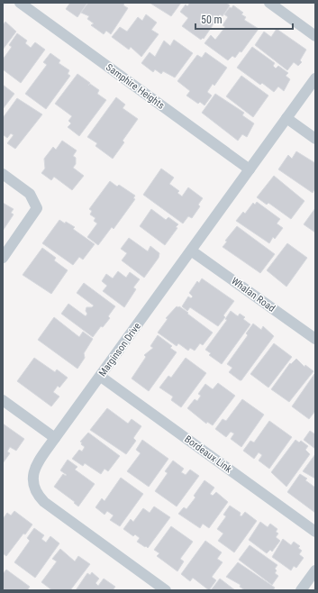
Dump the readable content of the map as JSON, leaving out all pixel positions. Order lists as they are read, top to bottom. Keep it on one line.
{"streets":{"street":["Samphire Heights","Whalan Road","Marginson Drive","Bordeaux Link"]},"crossings":[["Samphire Heights","Marginson Drive"],["Whalan Road","Marginson Drive"],["Marginson Drive","Bordeaux Link"]],"scale_bar":"50 m"}
